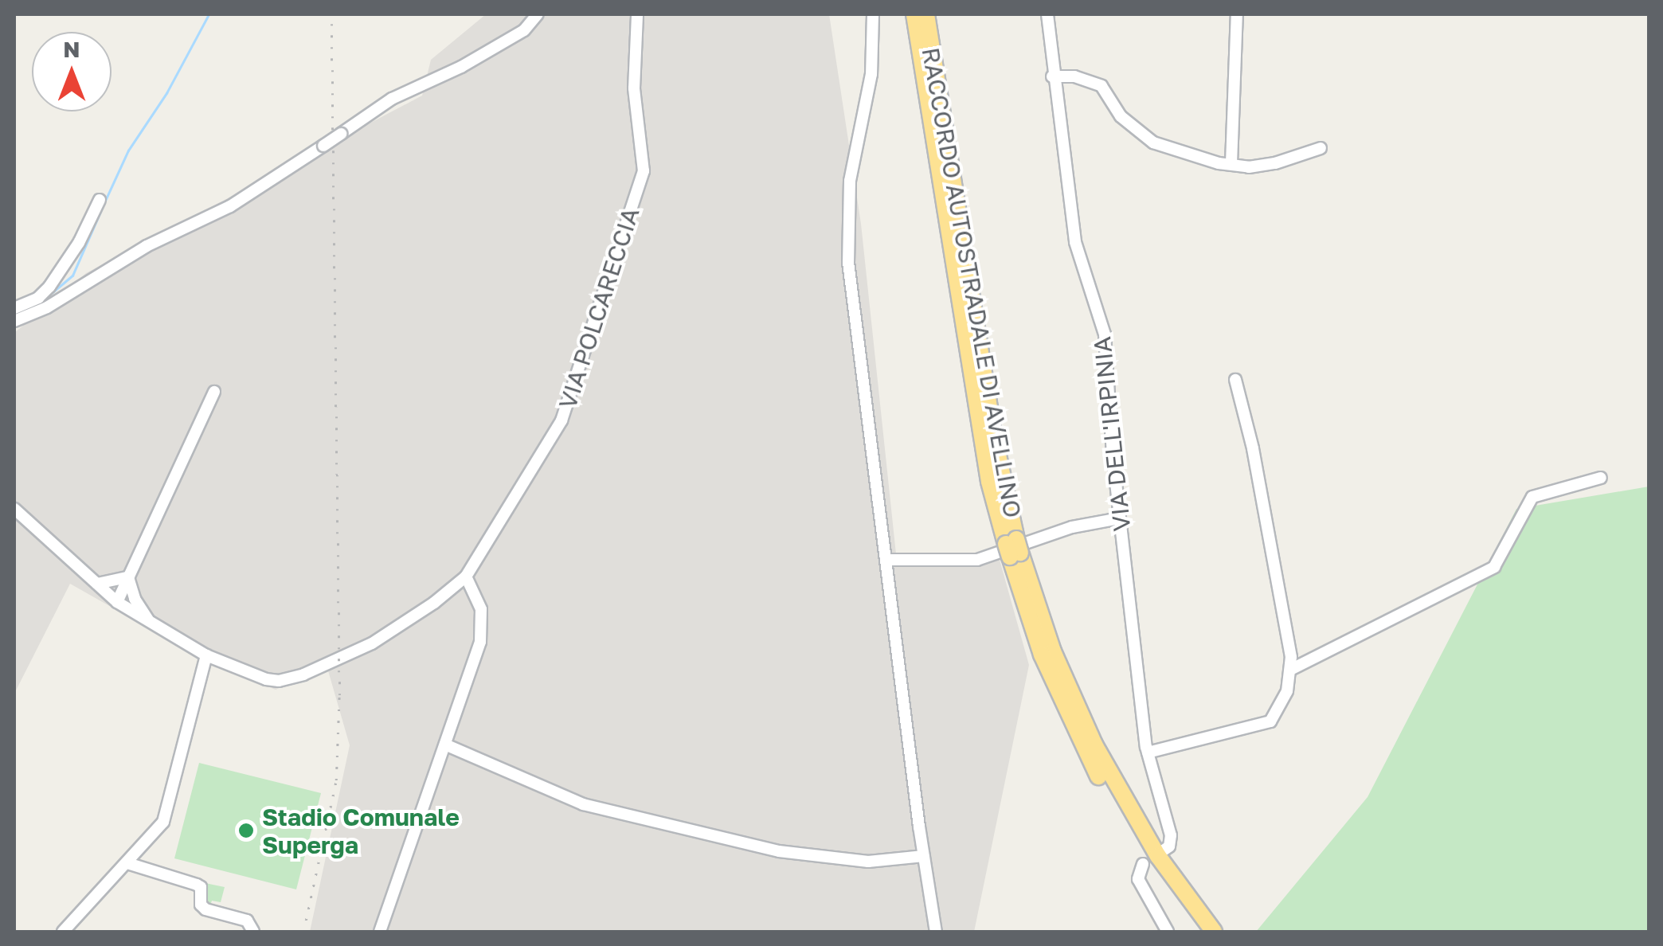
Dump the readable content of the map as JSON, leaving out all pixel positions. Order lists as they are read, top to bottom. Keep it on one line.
{"streets":{"highway":["RACCORDO AUTOSTRADALE DI AVELLINO"],"street":["VIA POLCARECCIA","VIA DELL'IRPINIA"]},"places":["Stadio Comunale Superga"],"north":"top"}
